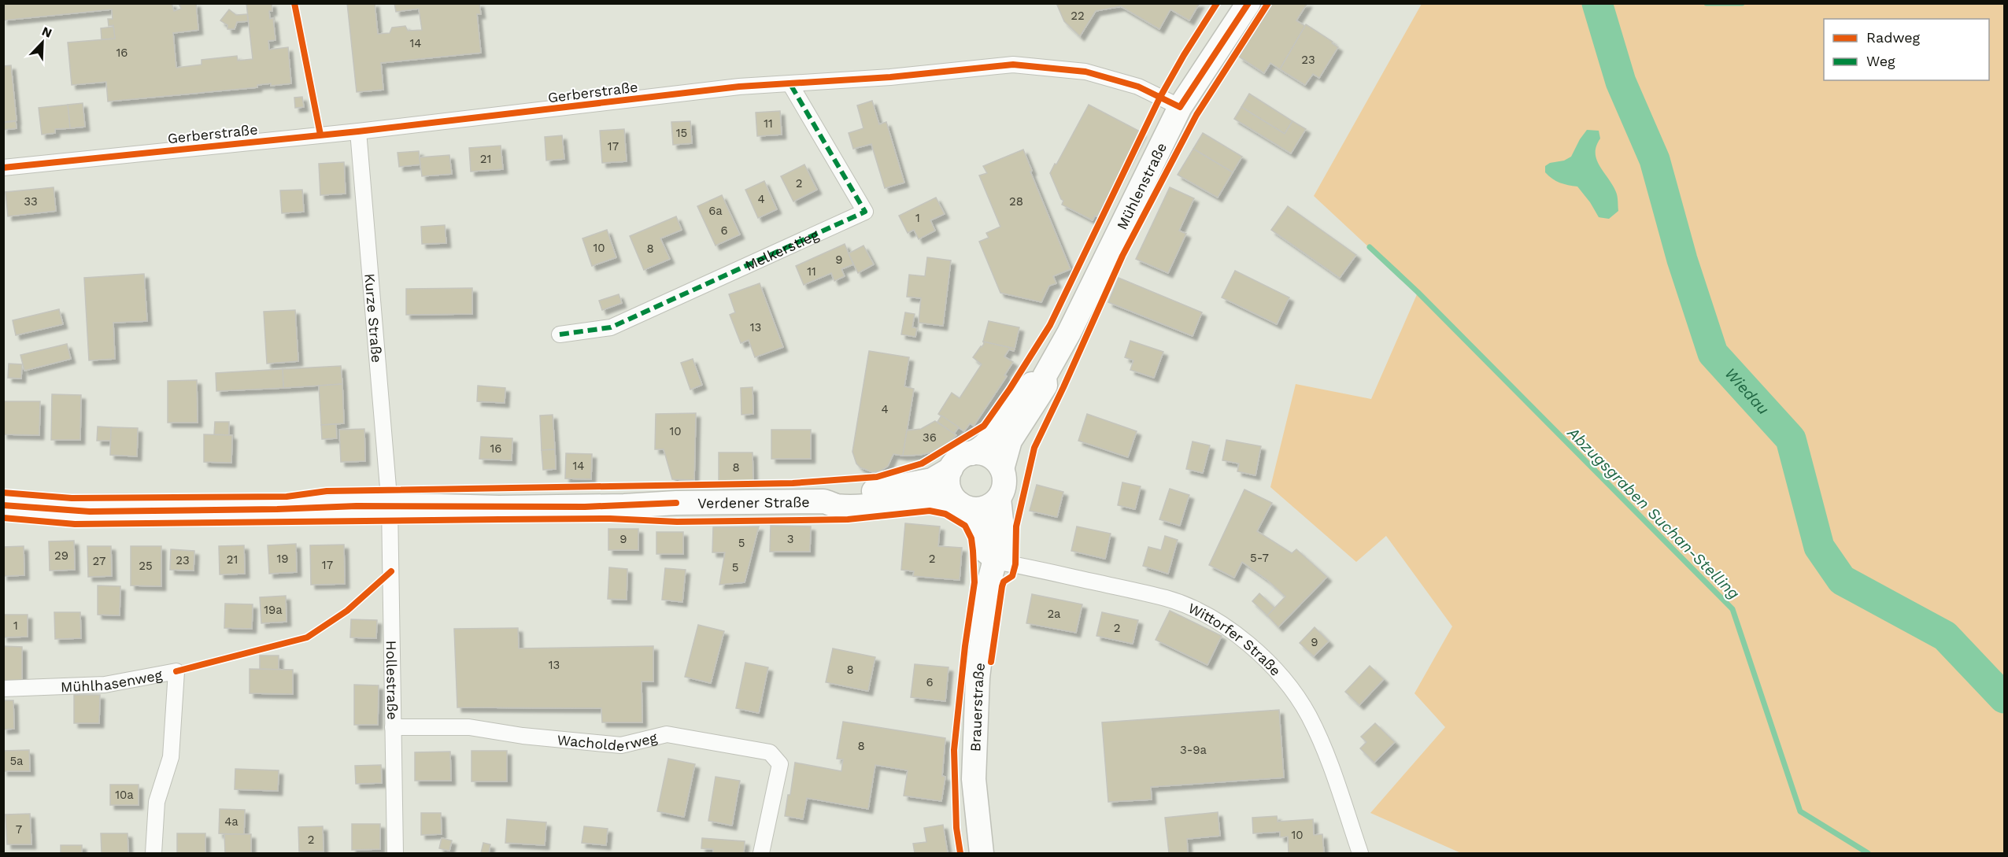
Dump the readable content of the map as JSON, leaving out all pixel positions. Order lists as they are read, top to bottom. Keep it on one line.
{"streets":{"main road":["Mühlenstraße","Verdener Straße","Brauerstraße"],"street":["Gerberstraße","Melkerstieg","Kurze Straße","Wittorfer Straße","Mühlhasenweg","Hollestraße","Wacholderweg"]},"crossings":[["Gerberstraße","Mühlenstraße"],["Gerberstraße","Melkerstieg"],["Gerberstraße","Kurze Straße"],["Mühlenstraße","Verdener Straße"],["Mühlenstraße","Brauerstraße"],["Kurze Straße","Verdener Straße"],["Kurze Straße","Hollestraße"],["Verdener Straße","Hollestraße"],["Verdener Straße","Brauerstraße"],["Wittorfer Straße","Brauerstraße"],["Hollestraße","Wacholderweg"]],"water":["Wiedau","Abzugsgraben Suchan-Stelling"],"house_numbers":["22","14","16","23","11","15","17","21","2","4","33","28","6a","1","6","10","8","9","11","13","4","10","36","16","14","8","9","3","5","29","5-7","19","2","21","23","27","17","25","5","19a","2a","1","2","9","13","8","6","8","3-9a","5a","10a","4a","7","10","2"],"legend":["Radweg","Weg"],"north":"top right"}
